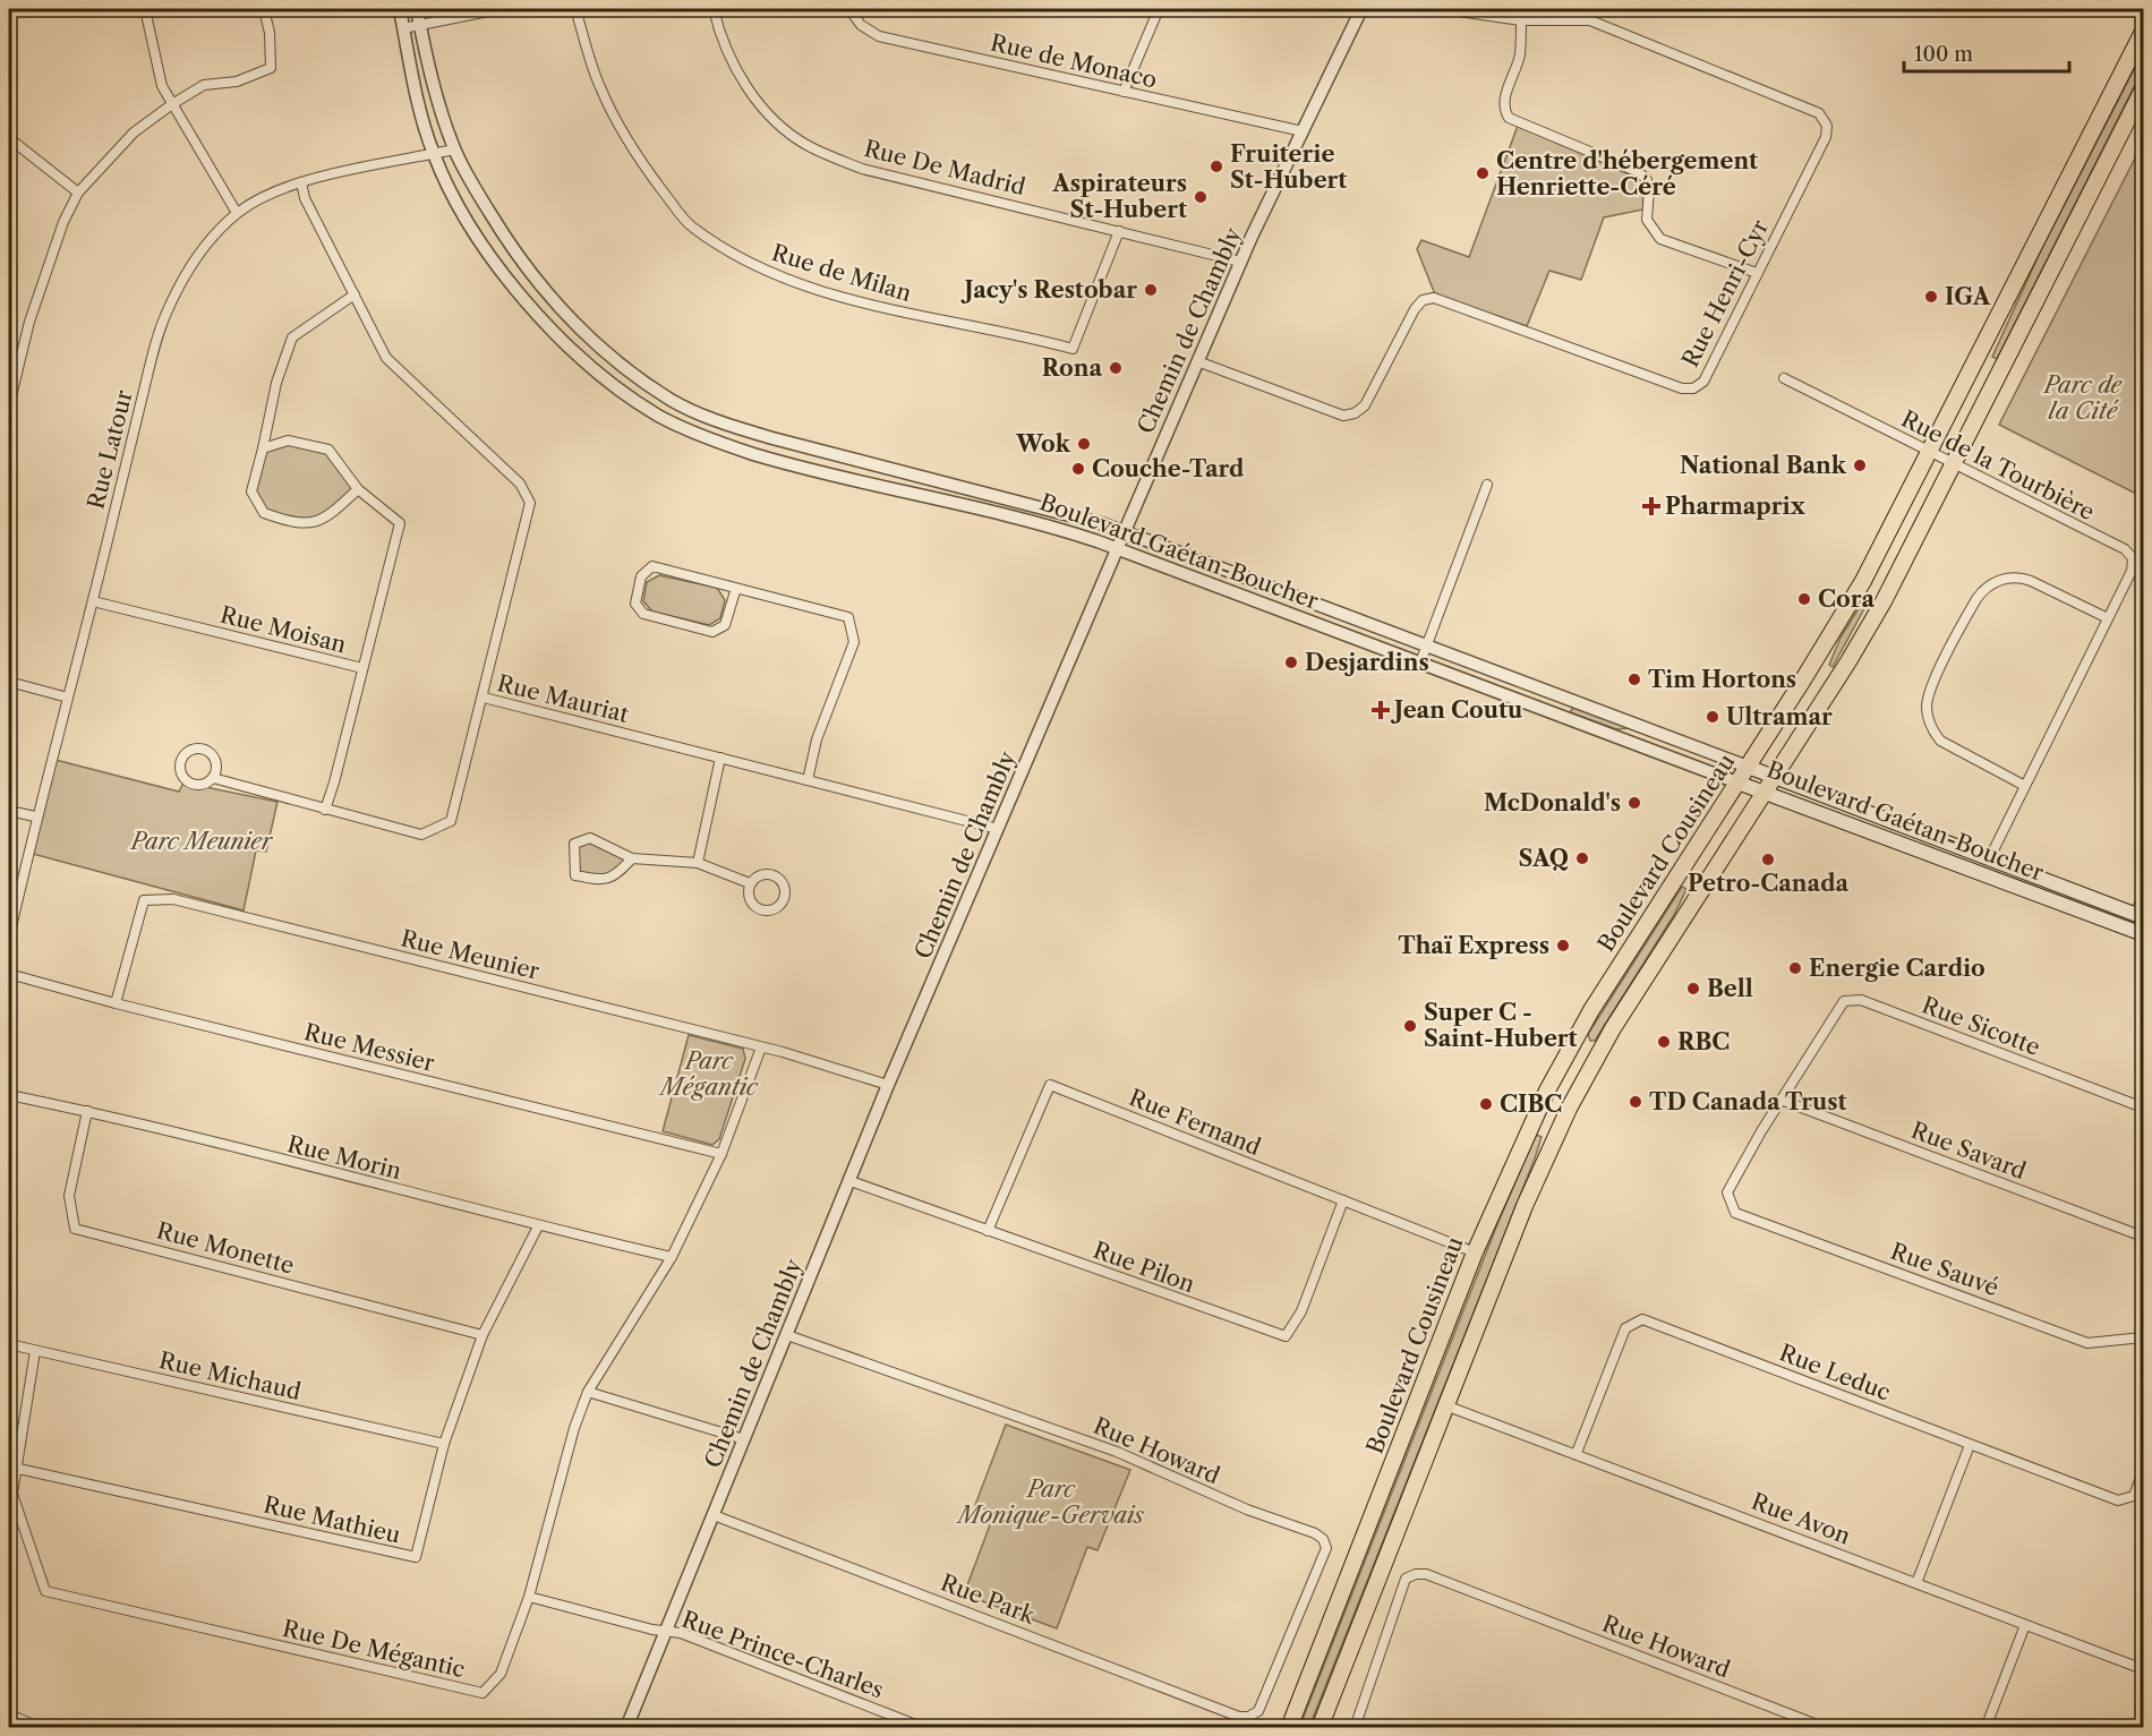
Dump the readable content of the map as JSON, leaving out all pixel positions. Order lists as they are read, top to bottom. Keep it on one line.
{"streets":{"main road":["Boulevard Gaétan-Boucher","Boulevard Cousineau"],"street":["Rue de Monaco","Rue De Madrid","Rue de Milan","Rue Henri-Cyr","Chemin de Chambly","Rue Latour","Rue de la Tourbière","Rue Moisan","Rue Mauriat","Rue Meunier","Rue Sicotte","Rue Messier","Rue Fernand","Rue Savard","Rue Morin","Rue Monette","Rue Pilon","Rue Sauvé","Rue Leduc","Rue Michaud","Rue Howard","Rue Avon","Rue Mathieu","Rue Park","Rue De Mégantic","Rue Prince-Charles"]},"crossings":[["Rue de Monaco","Chemin de Chambly"],["Rue De Madrid","Rue de Milan"],["Rue De Madrid","Chemin de Chambly"],["Rue Henri-Cyr","Chemin de Chambly"],["Chemin de Chambly","Boulevard Gaétan-Boucher"],["Chemin de Chambly","Rue Mauriat"],["Chemin de Chambly","Rue Meunier"],["Chemin de Chambly","Rue Pilon"],["Chemin de Chambly","Rue Howard"],["Chemin de Chambly","Rue Park"],["Chemin de Chambly","Rue Prince-Charles"],["Rue Latour","Boulevard Gaétan-Boucher"],["Rue Latour","Rue Moisan"],["Rue de la Tourbière","Boulevard Gaétan-Boucher"],["Rue de la Tourbière","Boulevard Cousineau"],["Boulevard Gaétan-Boucher","Boulevard Cousineau"],["Rue Moisan","Rue Mauriat"],["Boulevard Cousineau","Rue Fernand"],["Rue Meunier","Rue Messier"],["Rue Meunier","Rue De Mégantic"],["Rue Sicotte","Rue Savard"],["Rue Sicotte","Rue Sauvé"],["Rue Messier","Rue De Mégantic"],["Rue Fernand","Rue Pilon"],["Rue Morin","Rue Monette"],["Rue Morin","Rue Mathieu"],["Rue Morin","Rue De Mégantic"],["Rue Monette","Rue Mathieu"],["Rue Leduc","Rue Avon"],["Rue Michaud","Rue Mathieu"],["Rue Michaud","Rue De Mégantic"],["Rue Howard","Rue Park"],["Rue Mathieu","Rue De Mégantic"],["Rue De Mégantic","Rue Prince-Charles"]],"parks":["Parc de la Cité","Parc Meunier","Parc Mégantic","Parc Monique-Gervais"],"places":{"other":["Fruiterie St-Hubert","Centre d'hébergement Henriette-Céré","Aspirateurs St-Hubert","Jacy's Restobar","IGA","Rona","Wok","National Bank","Couche-Tard","Cora","Desjardins","Tim Hortons","Ultramar","McDonald's","SAQ","Petro-Canada","Thaï Express","Energie Cardio","Bell","Super C - Saint-Hubert","RBC","TD Canada Trust","CIBC"],"health":["Pharmaprix","Jean Coutu"]},"scale_bar":"100 m"}
